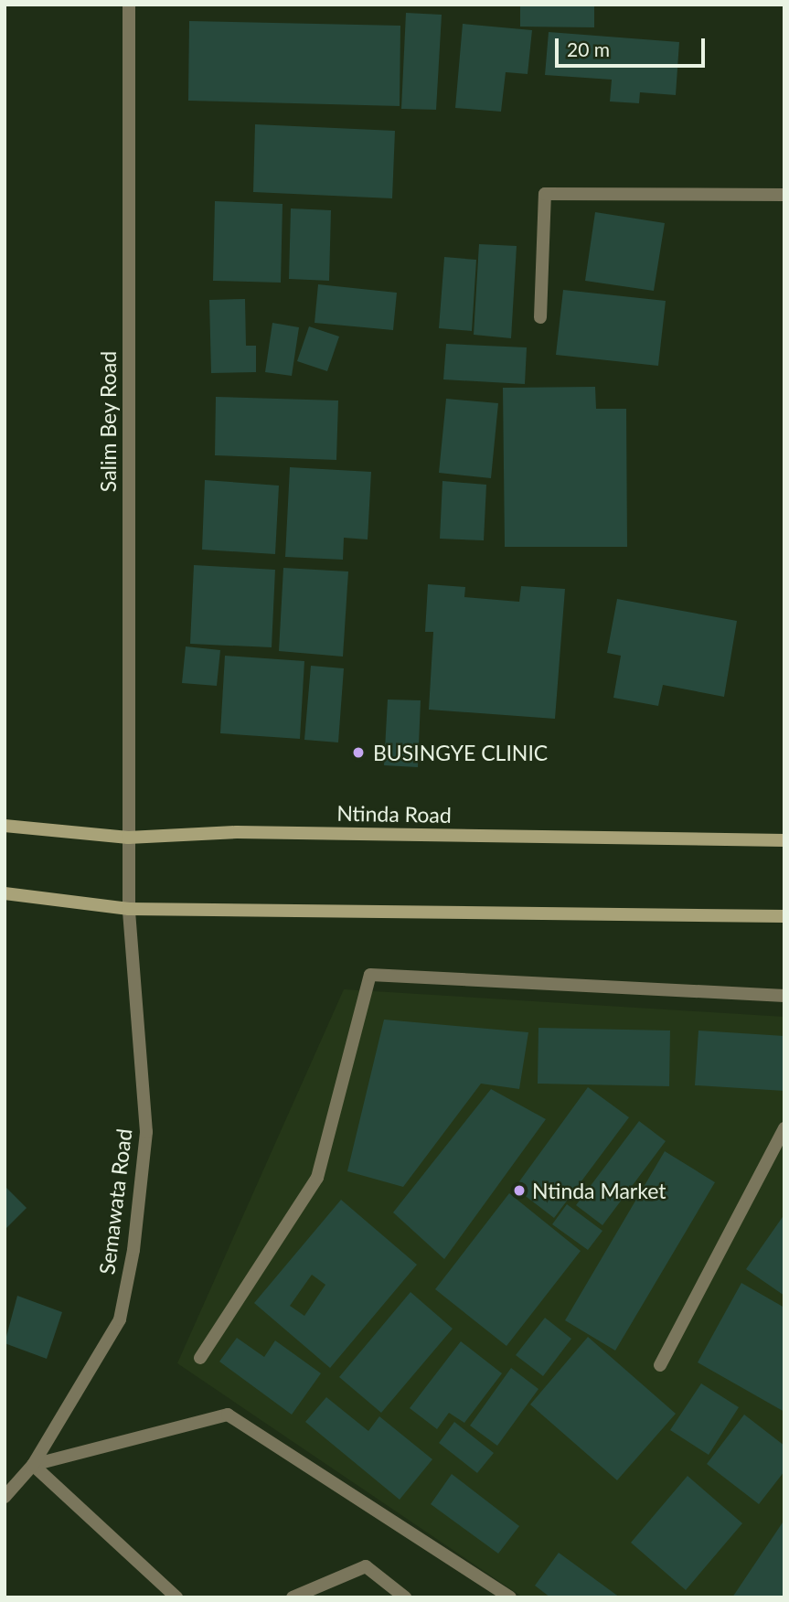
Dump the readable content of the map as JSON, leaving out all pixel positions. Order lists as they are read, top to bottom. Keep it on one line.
{"streets":{"main road":["Ntinda Road"],"street":["Salim Bey Road","Semawata Road"]},"crossings":[["Salim Bey Road","Ntinda Road"],["Salim Bey Road","Semawata Road"],["Ntinda Road","Semawata Road"]],"places":["BUSINGYE CLINIC","Ntinda Market"],"scale_bar":"20 m"}
